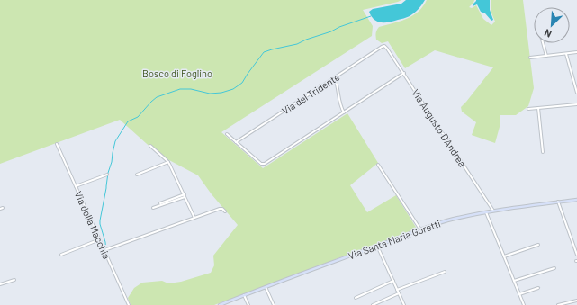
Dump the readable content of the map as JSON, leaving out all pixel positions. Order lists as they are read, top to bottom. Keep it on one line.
{"streets":{"main road":["Via Santa Maria Goretti"],"street":["Via del Tridente","Via Augusto D'Andrea","Via della Macchia"]},"crossings":[["Via del Tridente","Via Augusto D'Andrea"],["Via Augusto D'Andrea","Via Santa Maria Goretti"]],"parks":["Bosco di Foglino"],"north":"bottom left"}
